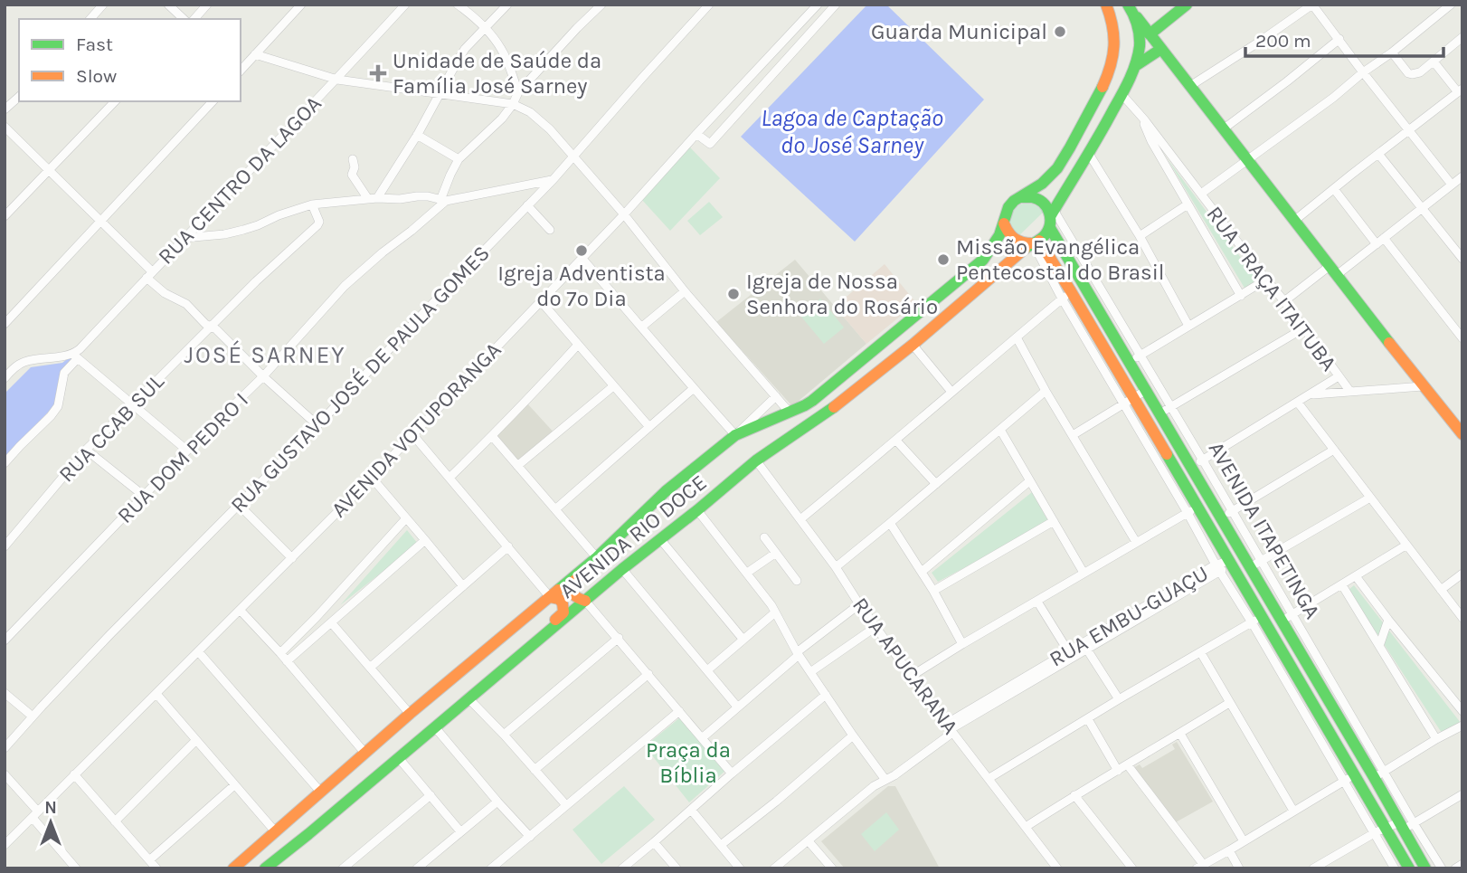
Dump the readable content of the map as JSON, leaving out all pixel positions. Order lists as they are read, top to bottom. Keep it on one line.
{"streets":{"main road":["AVENIDA ITAPETINGA","AVENIDA RIO DOCE"],"street":["RUA CENTRO DA LAGOA","RUA PRAÇA ITAITUBA","RUA GUSTAVO JOSÉ DE PAULA GOMES","RUA CCAB SUL","AVENIDA VOTUPORANGA","RUA DOM PEDRO I","RUA EMBU-GUAÇU","RUA APUCARANA"]},"crossings":[["RUA PRAÇA ITAITUBA","AVENIDA ITAPETINGA"],["AVENIDA ITAPETINGA","AVENIDA RIO DOCE"],["AVENIDA ITAPETINGA","RUA EMBU-GUAÇU"],["AVENIDA RIO DOCE","RUA APUCARANA"],["RUA EMBU-GUAÇU","RUA APUCARANA"]],"districts":["JOSÉ SARNEY"],"water":["Lagoa de Captação do José Sarney"],"parks":["Praça da Bíblia"],"places":{"other":["Guarda Municipal","Igreja Adventista do 7º Dia","Missão Evangélica Pentecostal do Brasil","Igreja de Nossa Senhora do Rosário"],"health":["Unidade de Saúde da Família José Sarney"]},"legend":["Fast","Slow"],"scale_bar":"200 m","north":"top"}
